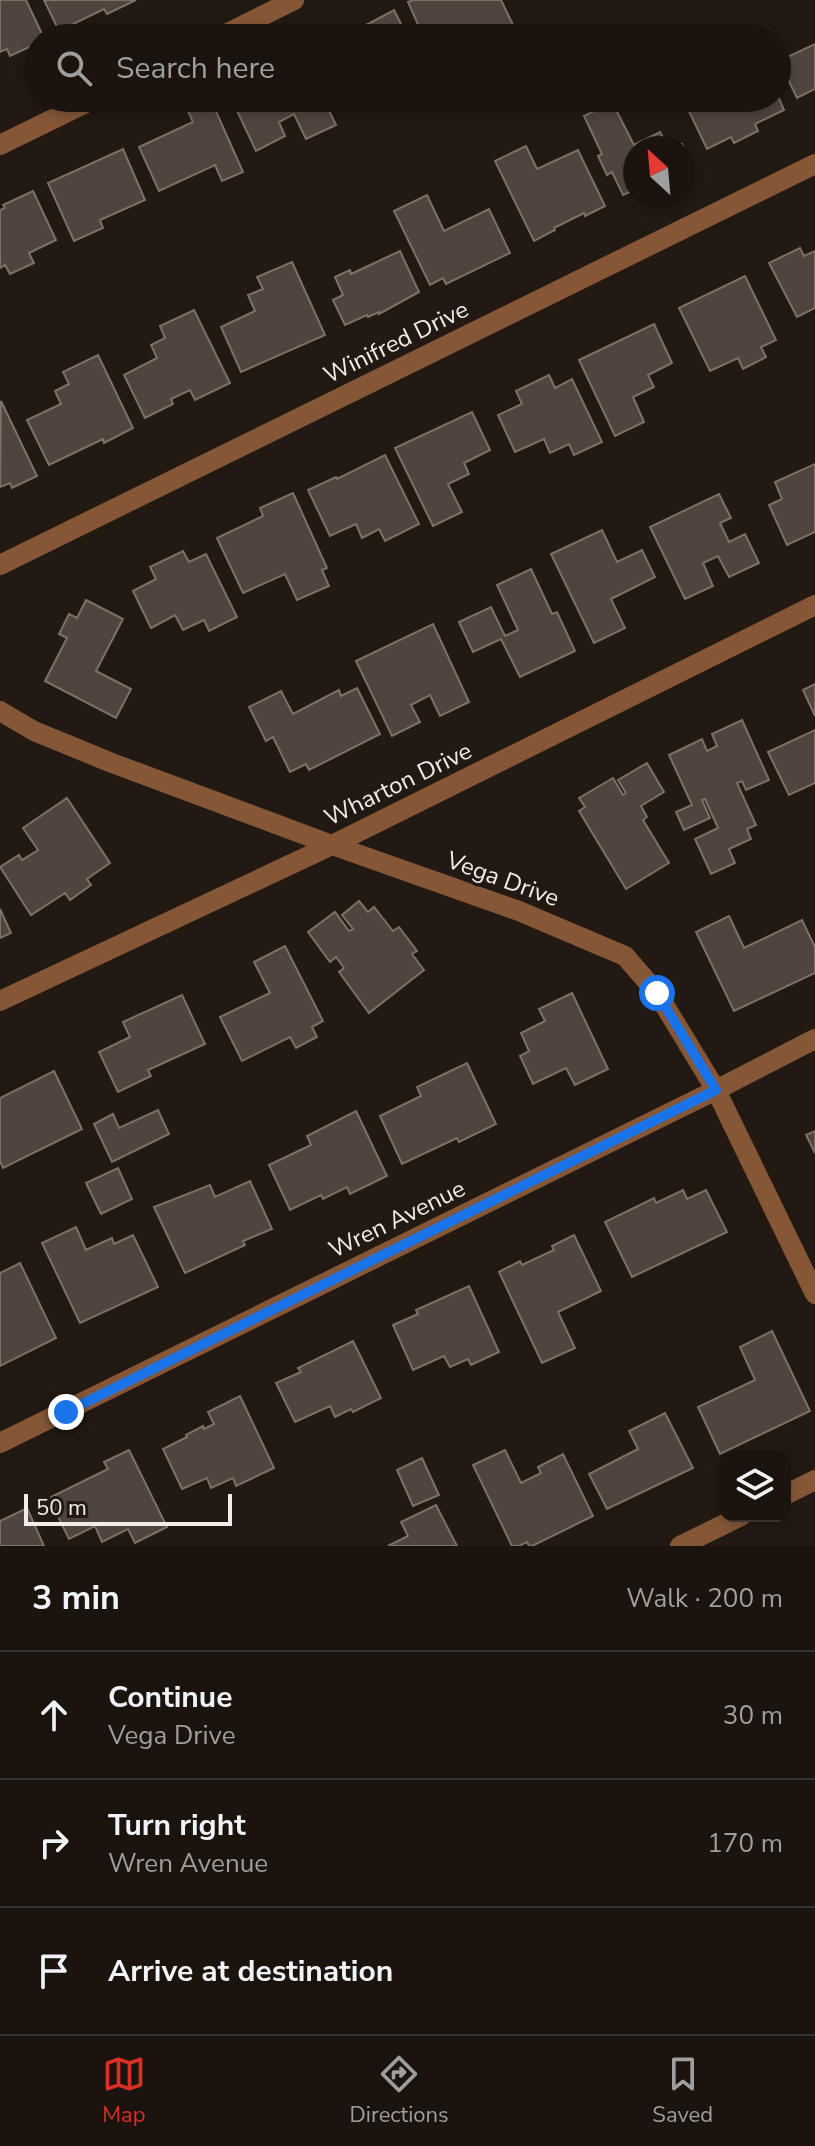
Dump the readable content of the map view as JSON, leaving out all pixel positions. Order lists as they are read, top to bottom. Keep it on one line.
{"streets":{"street":["Winifred Drive","Wharton Drive","Vega Drive","Wren Avenue"]},"crossings":[["Wharton Drive","Vega Drive"],["Vega Drive","Wren Avenue"]],"scale_bar":"50 m","north":"top left","page":{"search":"Search here","scale":"50 m","heading":["3 min","Walk · 200 m"],"list":[["Continue","Vega Drive","30 m"],["Turn right","Wren Avenue","170 m"],"Arrive at destination"],"nav":["Map","Directions","Saved"]}}
